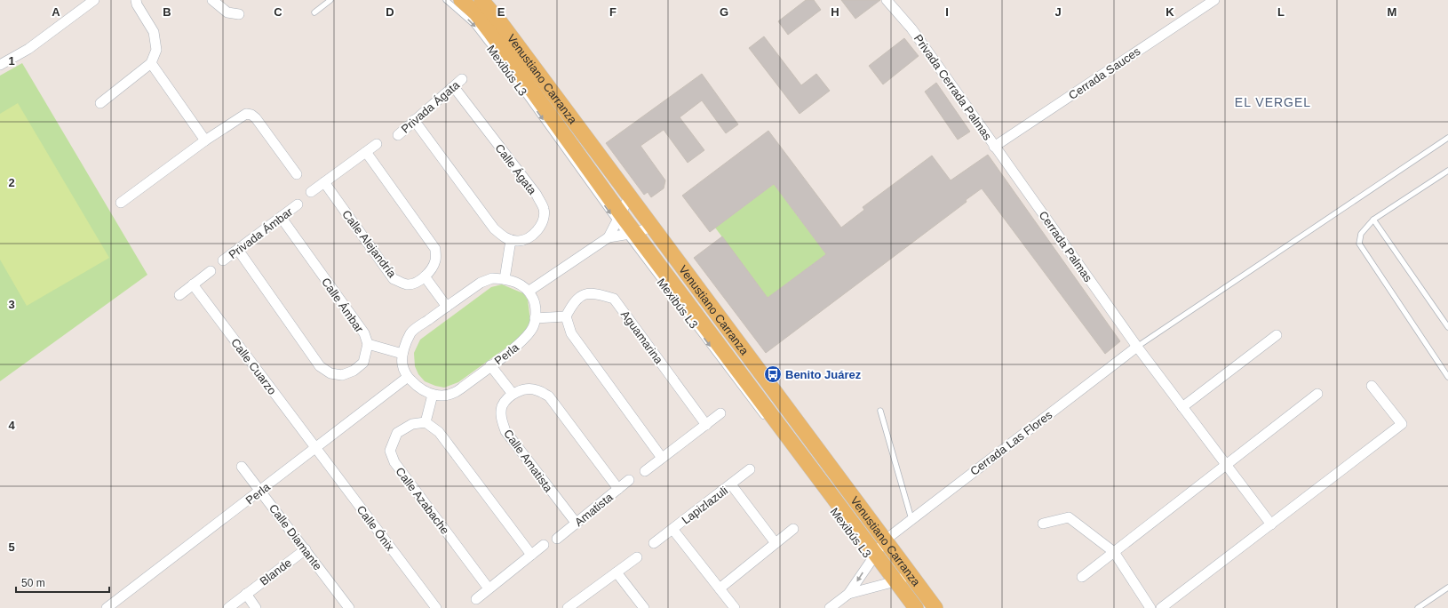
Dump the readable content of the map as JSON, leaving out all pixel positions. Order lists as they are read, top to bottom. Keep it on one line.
{"streets":{"main road":["Venustiano Carranza"],"street":["Cerrada Sauces","Privada Cerrada Palmas","Privada Ágata","Calle Ágata","Privada Ámbar","Calle Alejandría","Cerrada Palmas","Calle Ámbar","Aguamarina","Perla","Calle Cuarzo","Cerrada Las Flores","Calle Amatista","Calle Azabache","Lapizlazuli","Amatista","Calle Ónix","Calle Diamante","Blande"],"lane":["Mexibús L3"]},"crossings":[["Mexibús L3","Venustiano Carranza"],["Cerrada Sauces","Privada Cerrada Palmas"],["Cerrada Sauces","Cerrada Palmas"],["Venustiano Carranza","Cerrada Las Flores"],["Privada Cerrada Palmas","Cerrada Palmas"],["Privada Ágata","Calle Ágata"],["Privada Ámbar","Calle Ámbar"],["Cerrada Palmas","Cerrada Las Flores"],["Perla","Calle Cuarzo"],["Perla","Calle Ónix"],["Perla","Calle Diamante"],["Calle Cuarzo","Calle Ónix"],["Calle Amatista","Amatista"],["Calle Diamante","Blande"]],"districts":["EL VERGEL"],"places":{"bus stop":["Benito Juárez"]},"scale_bar":"50 m","grid":{"columns":["A","B","C","D","E","F","G","H","I","J","K","L","M"],"rows":["1","2","3","4","5"]}}
